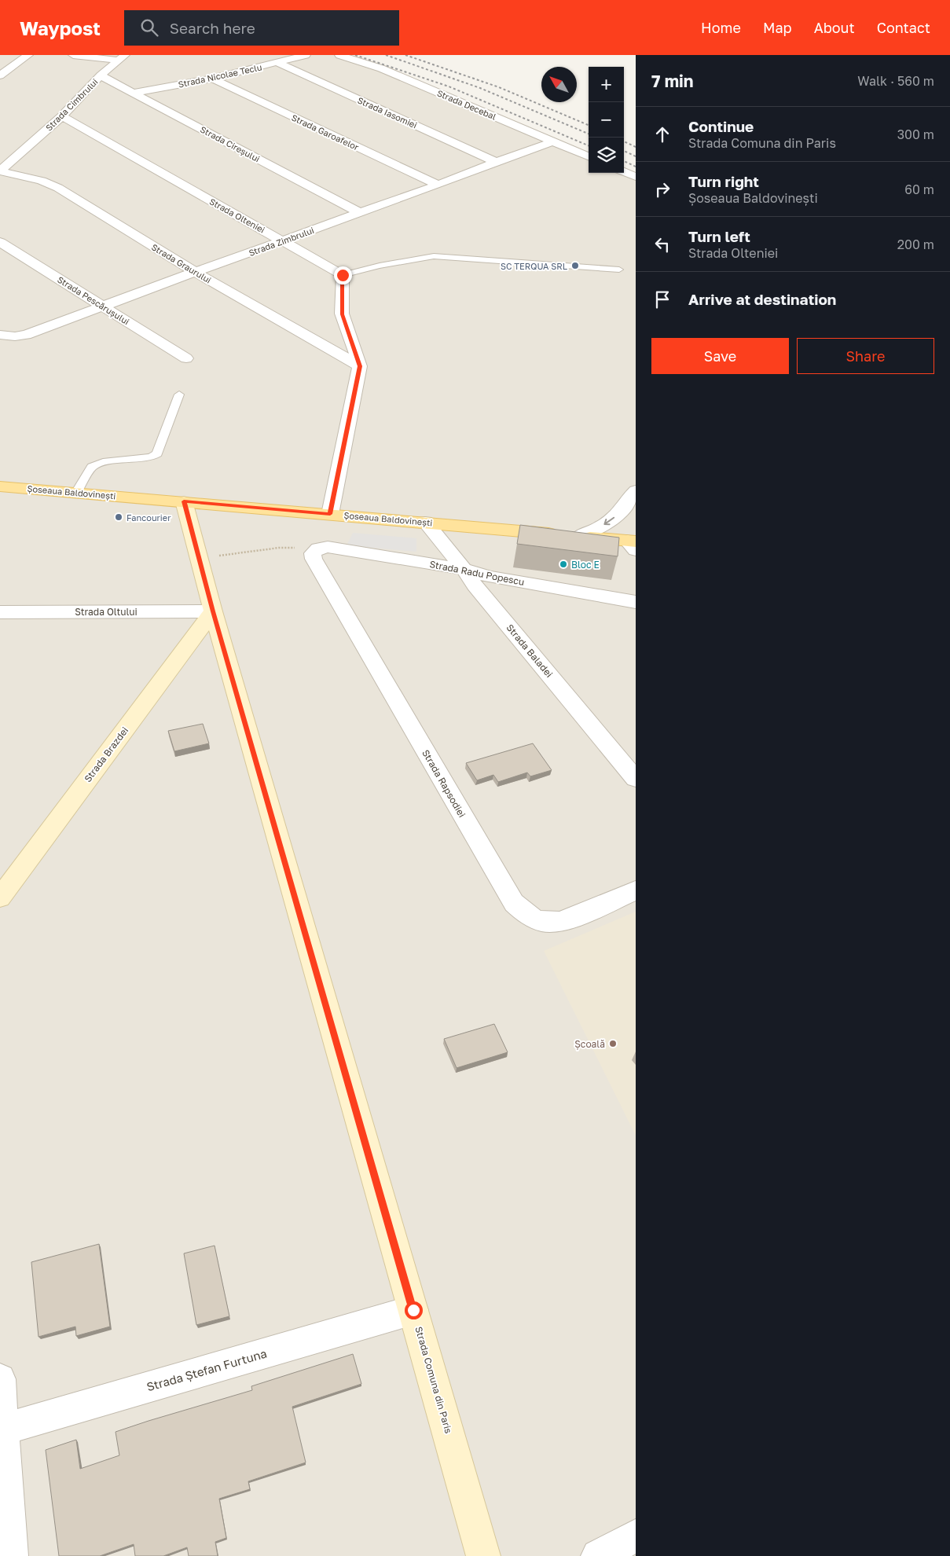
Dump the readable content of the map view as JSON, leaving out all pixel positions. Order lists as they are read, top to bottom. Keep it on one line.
{"streets":{"main road":["Șoseaua Baldovinești"],"street":["Strada Nicolae Teclu","Strada Cimbrului","Strada Decebal","Strada Iasomiei","Strada Garoafelor","Strada Cireșului","Strada Olteniei","Strada Zimbrului","Strada Graurului","Strada Pescărușului","Strada Radu Popescu","Strada Oltului","Strada Baladei","Strada Brazdei","Strada Rapsodiei","Strada Ștefan Furtuna","Strada Comuna din Paris"]},"crossings":[["Strada Nicolae Teclu","Strada Iasomiei"],["Strada Nicolae Teclu","Strada Garoafelor"],["Strada Nicolae Teclu","Strada Cireșului"],["Strada Cimbrului","Strada Cireșului"],["Strada Cimbrului","Strada Olteniei"],["Strada Cimbrului","Strada Graurului"],["Strada Decebal","Strada Zimbrului"],["Strada Iasomiei","Strada Zimbrului"],["Strada Garoafelor","Strada Zimbrului"],["Strada Cireșului","Strada Zimbrului"],["Strada Olteniei","Strada Zimbrului"],["Strada Zimbrului","Strada Graurului"],["Strada Zimbrului","Strada Pescărușului"],["Șoseaua Baldovinești","Strada Baladei"],["Șoseaua Baldovinești","Strada Comuna din Paris"],["Strada Radu Popescu","Strada Baladei"],["Strada Radu Popescu","Strada Rapsodiei"],["Strada Oltului","Strada Brazdei"],["Strada Oltului","Strada Comuna din Paris"],["Strada Brazdei","Strada Comuna din Paris"],["Strada Ștefan Furtuna","Strada Comuna din Paris"]],"places":["SC TERQUA SRL","Fancourier","Bloc E","Școală"],"north":"top left","page":{"header":"Waypost","search":"Search here","nav":["Home","Map","About","Contact"],"heading":["7 min","Walk · 560 m"],"map_buttons":["+","−"],"list":[["Continue","Strada Comuna din Paris","300 m"],["Turn right","Șoseaua Baldovinești","60 m"],["Turn left","Strada Olteniei","200 m"],"Arrive at destination"],"buttons":["Save","Share"]}}
